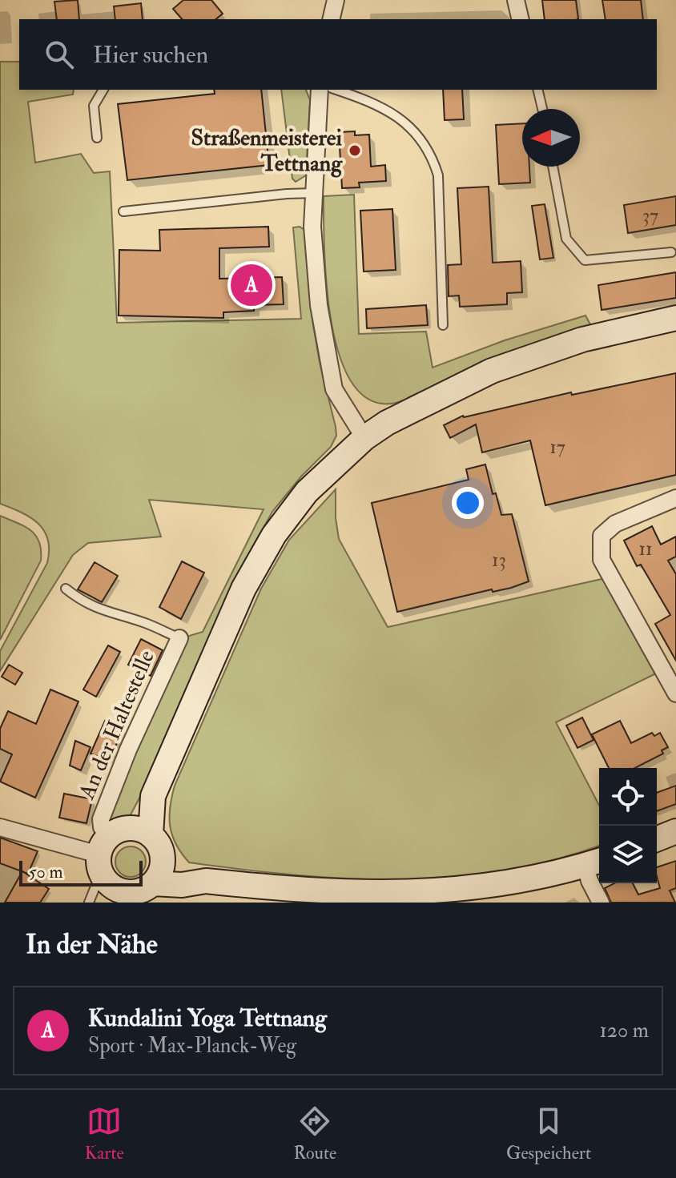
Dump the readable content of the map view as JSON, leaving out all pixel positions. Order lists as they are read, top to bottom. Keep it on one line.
{"streets":{"street":["An der Haltestelle"]},"places":["Straßenmeisterei Tettnang"],"house_numbers":["37","17","11","13"],"scale_bar":"50 m","north":"left","page":{"search":"Hier suchen","pins":"A","scale":"50 m","heading":"In der Nähe","list":[{"mark":"A","name":"Kundalini Yoga Tettnang","note":"Sport · Max-Planck-Weg","value":"120 m"}],"nav":["Karte","Route","Gespeichert"]}}
